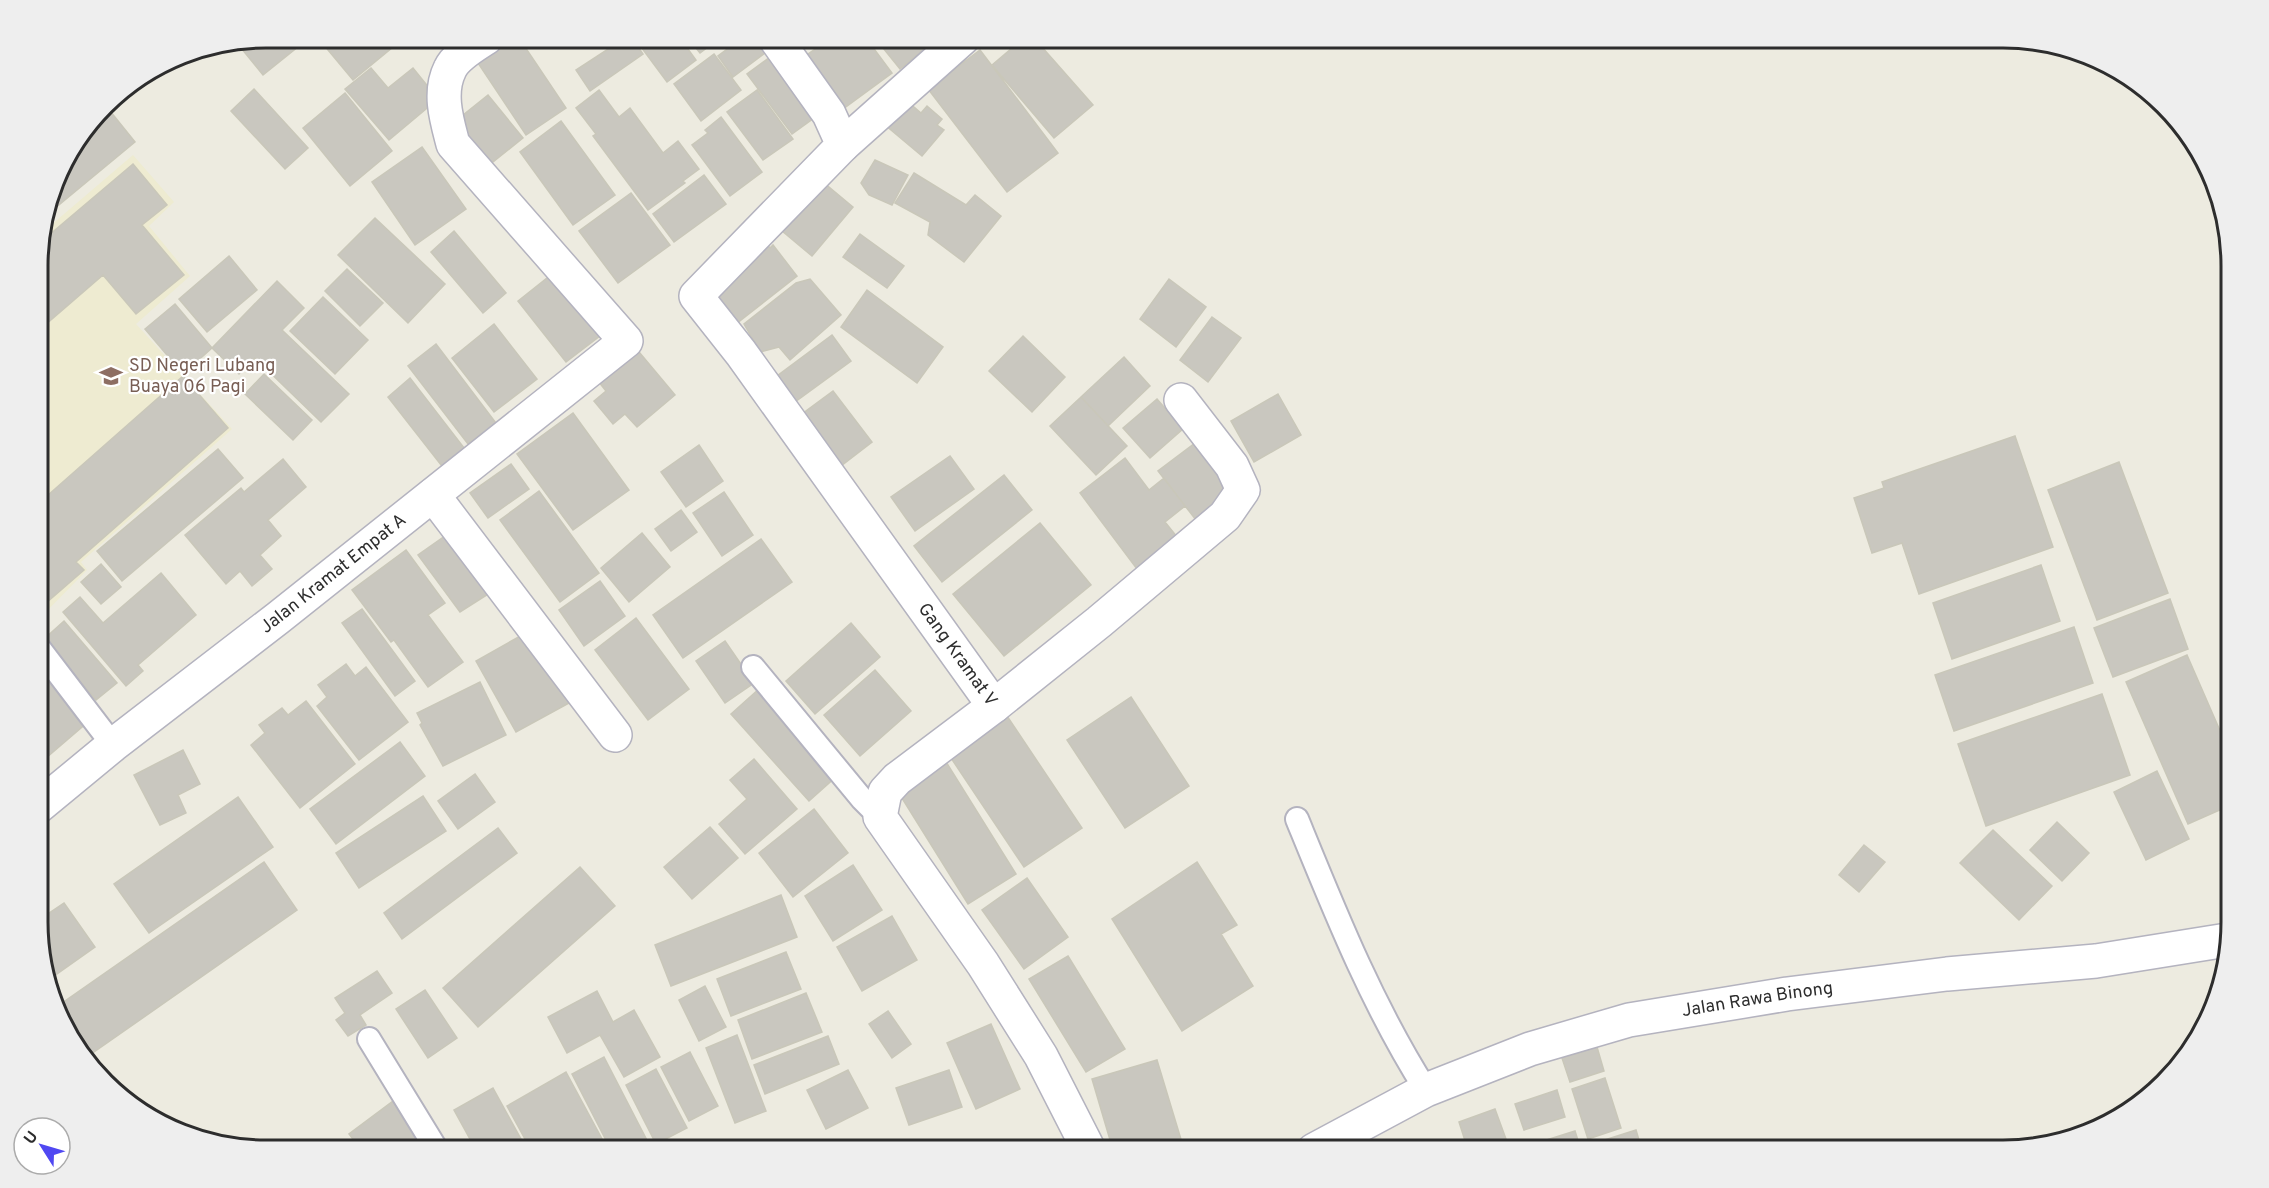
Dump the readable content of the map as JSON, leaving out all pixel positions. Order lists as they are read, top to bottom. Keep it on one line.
{"streets":{"street":["Jalan Kramat Empat A","Gang Kramat V","Jalan Rawa Binong"]},"places":{"school or university":["SD Negeri Lubang Buaya 06 Pagi"]},"north":"top left"}
